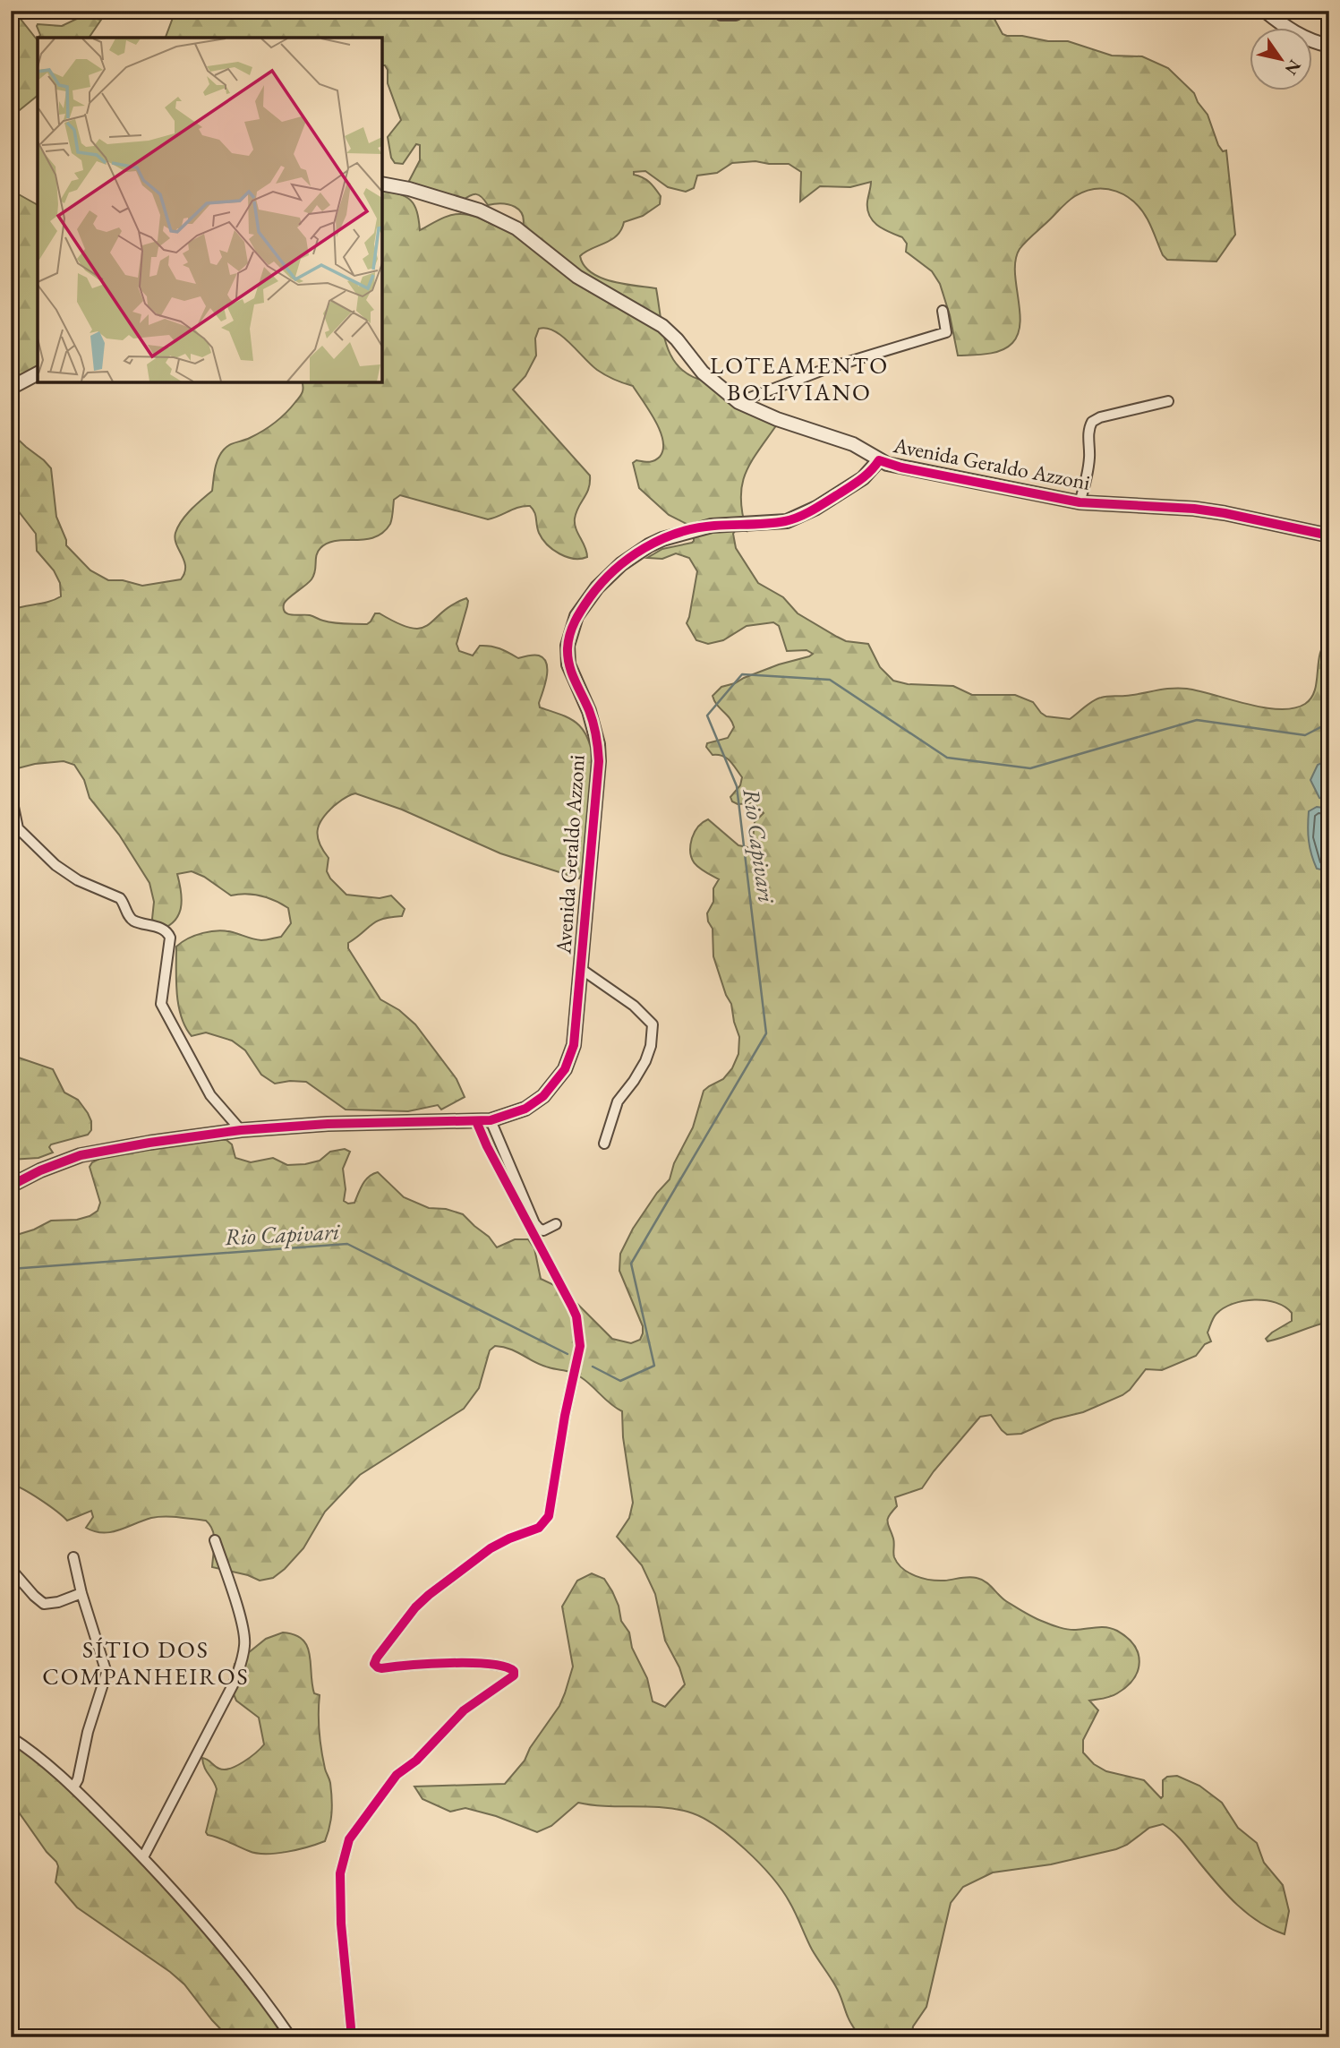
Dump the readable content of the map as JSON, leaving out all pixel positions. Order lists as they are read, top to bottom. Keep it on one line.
{"streets":{"street":["Avenida Geraldo Azzoni"]},"districts":["LOTEAMENTO BOLIVIANO","SÍTIO DOS COMPANHEIROS"],"water":["Rio Capivari"],"north":"bottom right"}
